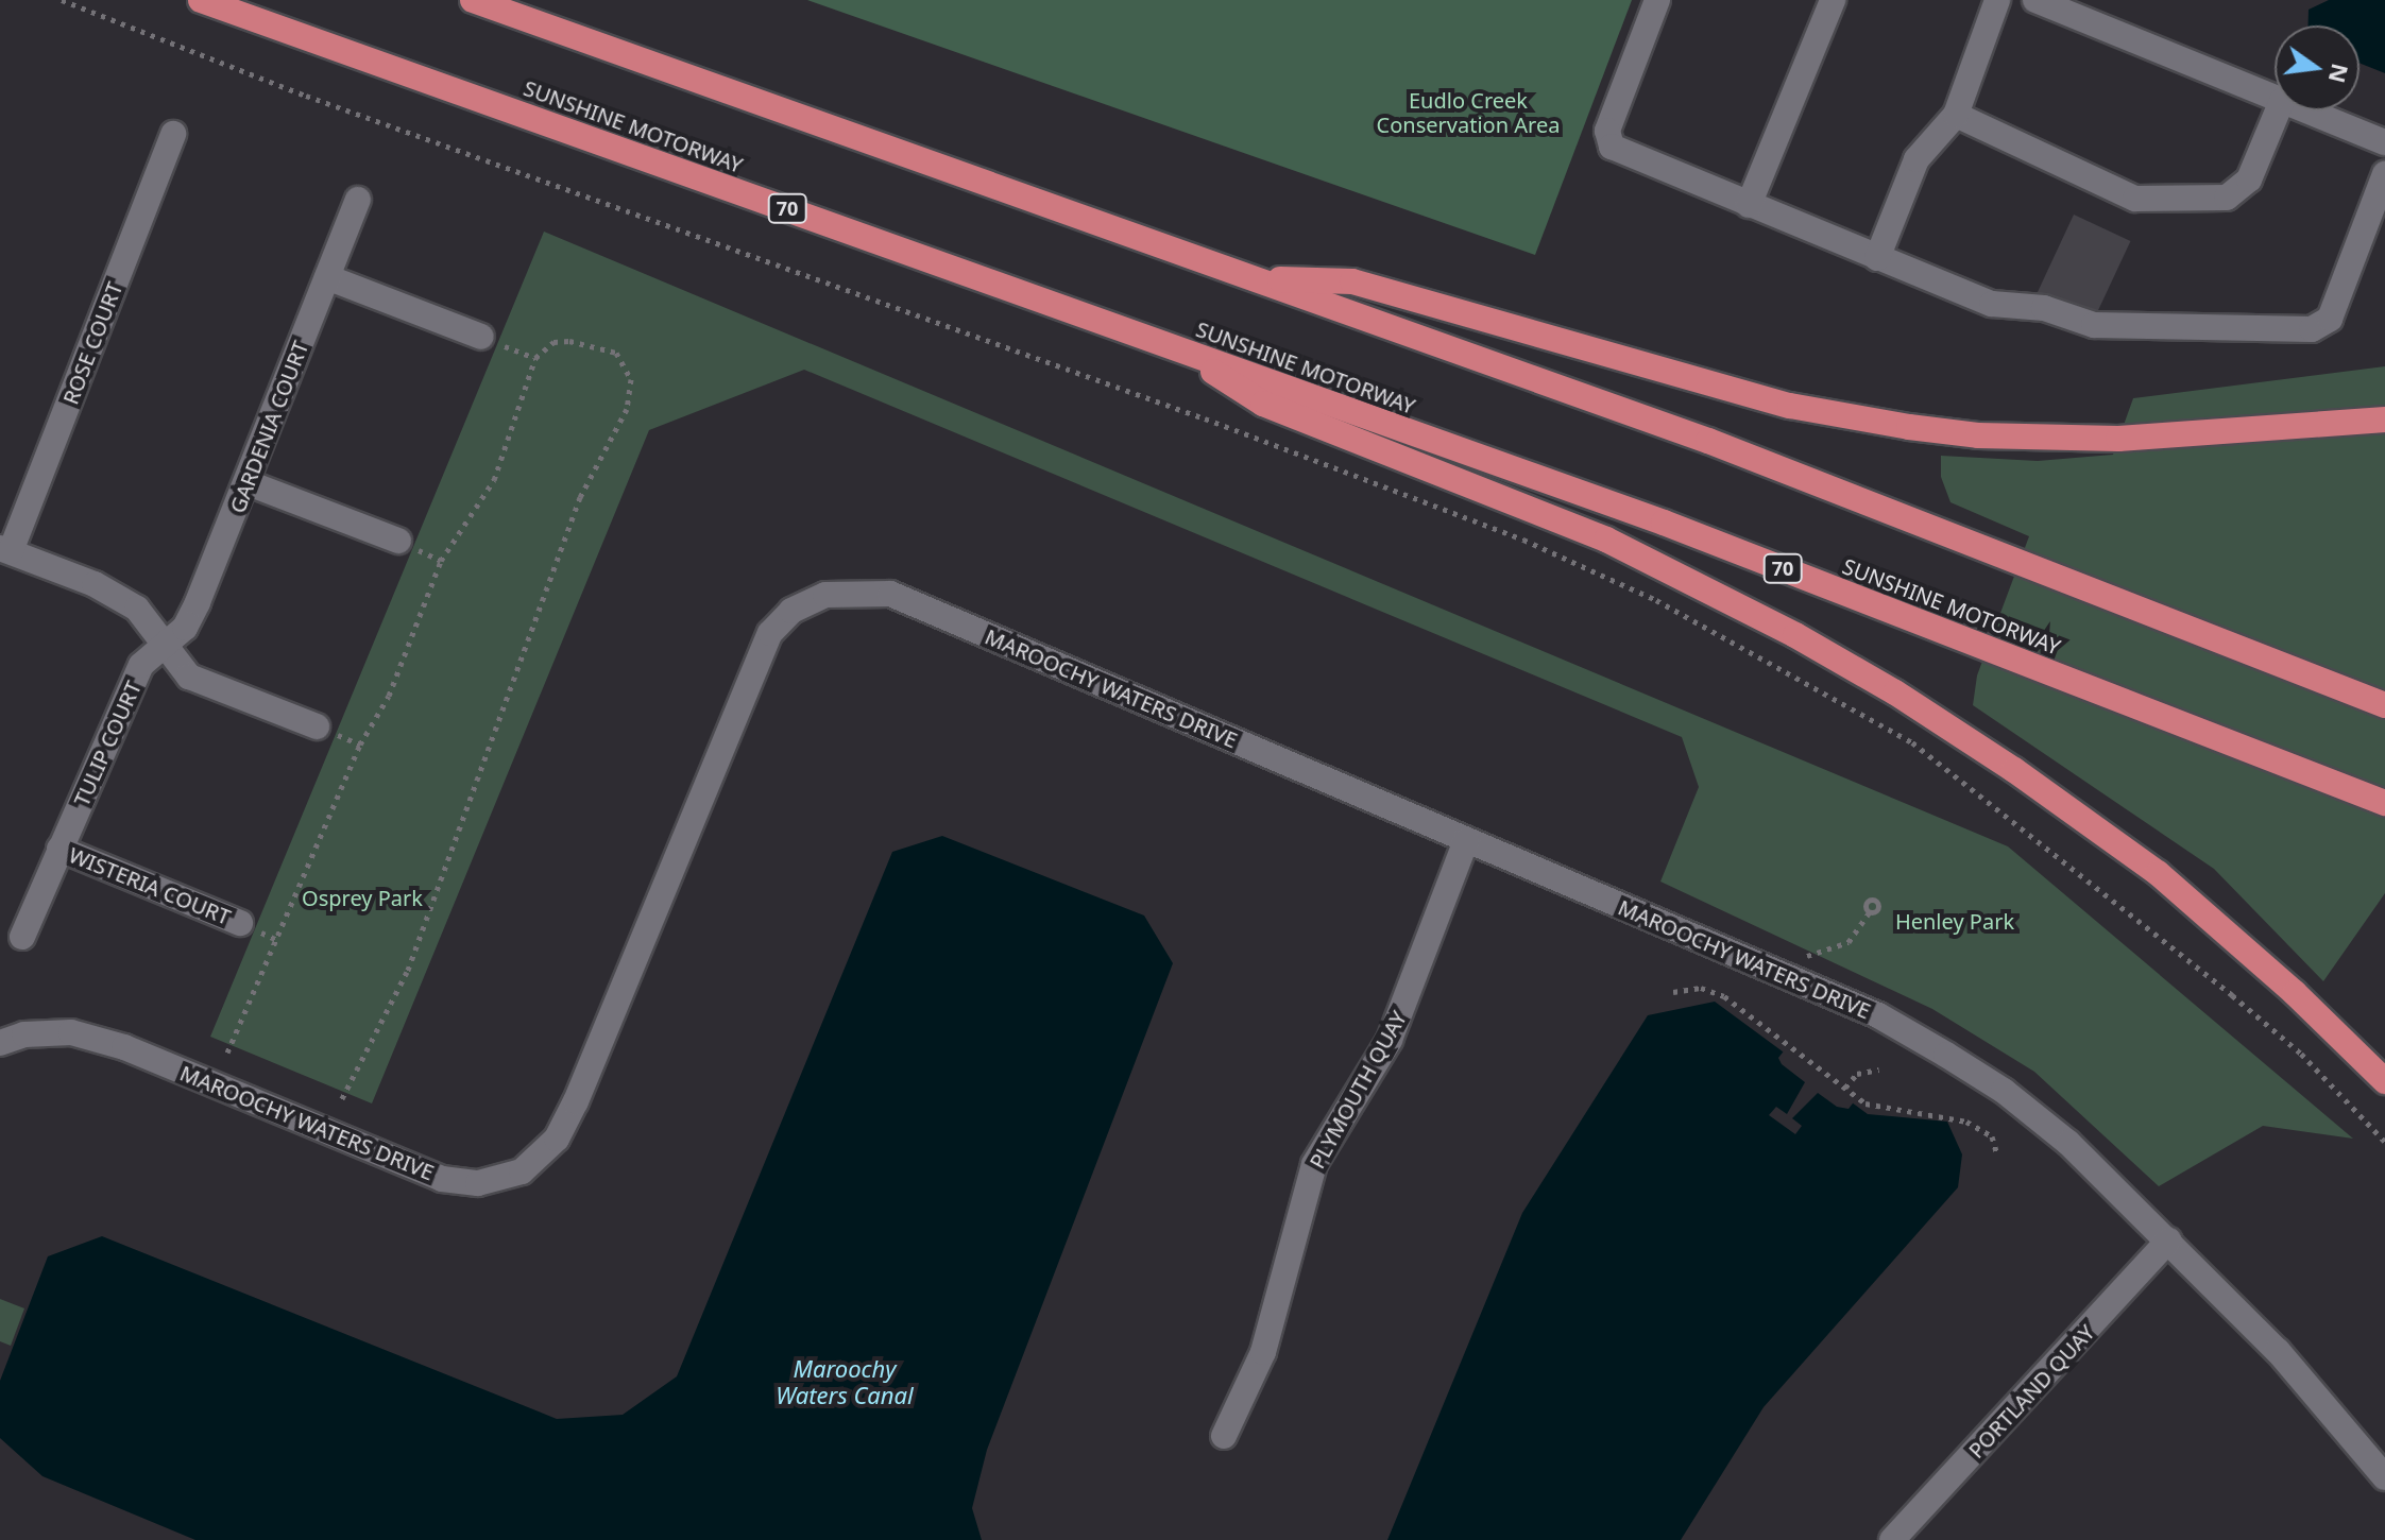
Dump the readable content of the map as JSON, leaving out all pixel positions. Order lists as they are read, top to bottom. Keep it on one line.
{"streets":{"highway":["SUNSHINE MOTORWAY","70"],"street":["ROSE COURT","GARDENIA COURT","MAROOCHY WATERS DRIVE","TULIP COURT","WISTERIA COURT","PLYMOUTH QUAY","PORTLAND QUAY"]},"crossings":[["GARDENIA COURT","TULIP COURT"],["MAROOCHY WATERS DRIVE","PLYMOUTH QUAY"],["MAROOCHY WATERS DRIVE","PORTLAND QUAY"],["TULIP COURT","WISTERIA COURT"]],"water":["Maroochy Waters Canal"],"parks":["Eudlo Creek Conservation Area","Osprey Park","Henley Park"],"north":"right"}
